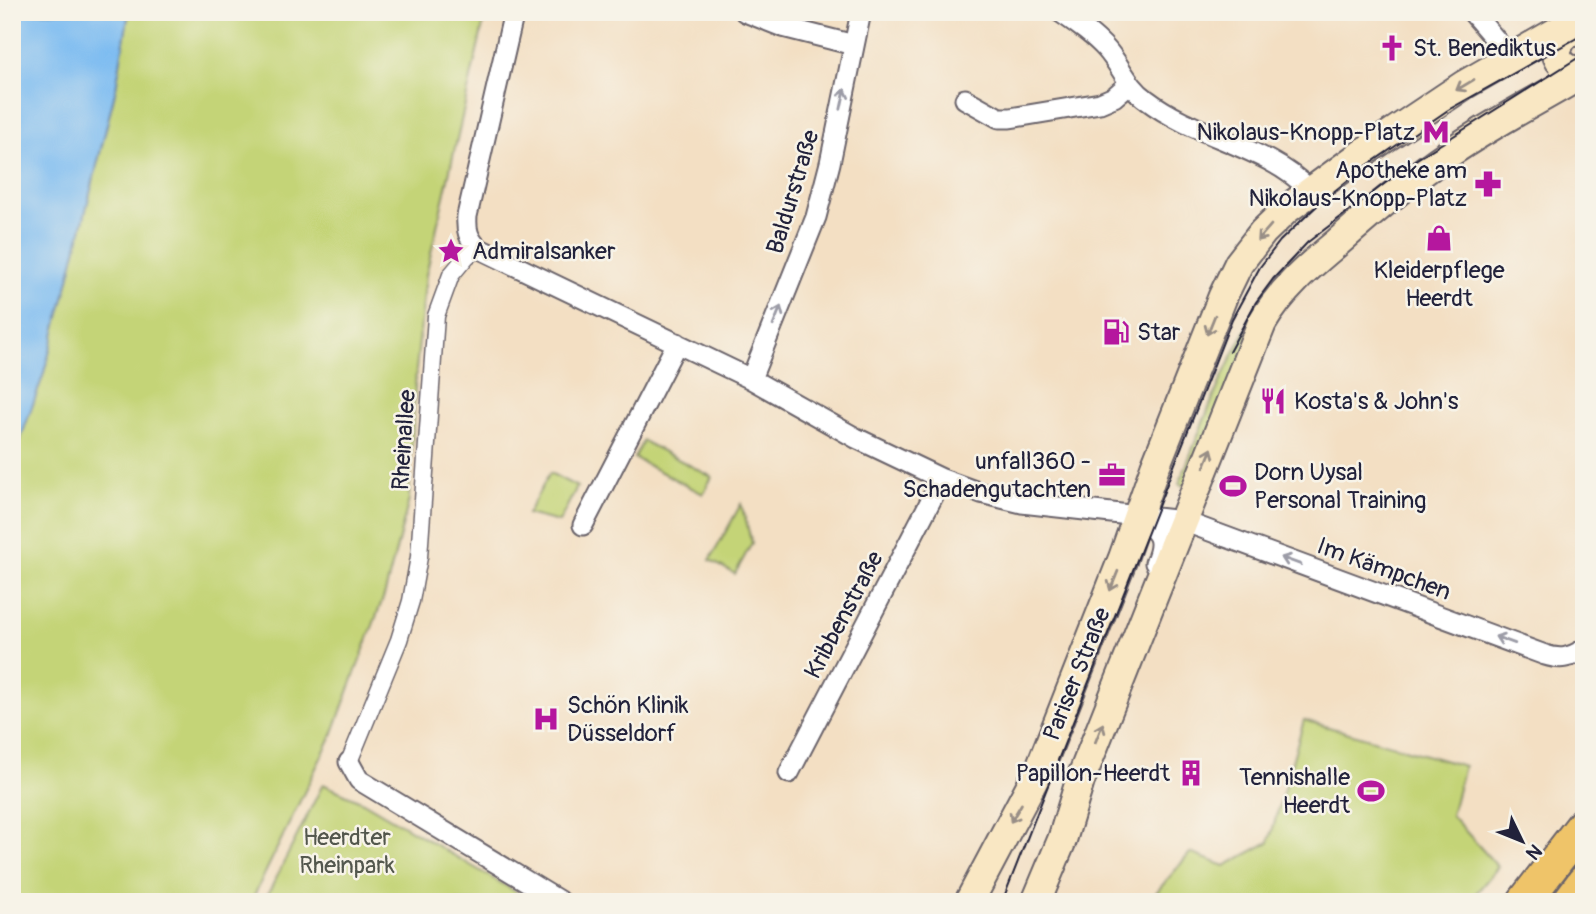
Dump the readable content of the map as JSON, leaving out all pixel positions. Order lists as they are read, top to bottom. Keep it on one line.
{"streets":{"main road":["Pariser Straße"],"street":["Baldurstraße","Rheinallee","Im Kämpchen","Kribbenstraße"]},"crossings":[["Im Kämpchen","Pariser Straße"]],"one_way":["Baldurstraße","Im Kämpchen"],"parks":["Heerdter Rheinpark"],"places":{"church":["St. Benediktus"],"metro station":["Nikolaus-Knopp-Platz"],"pharmacy":["Apotheke am Nikolaus-Knopp-Platz"],"shop":["Kleiderpflege Heerdt"],"place":["Admiralsanker"],"fuel station":["Star"],"restaurant":["Kosta's & John's"],"office":["unfall360 - Schadengutachten"],"sports":["Dorn Uysal Personal Training","Tennishalle Heerdt"],"hospital":["Schön Klinik Düsseldorf"],"building":["Papillon-Heerdt"]},"north":"bottom right"}
